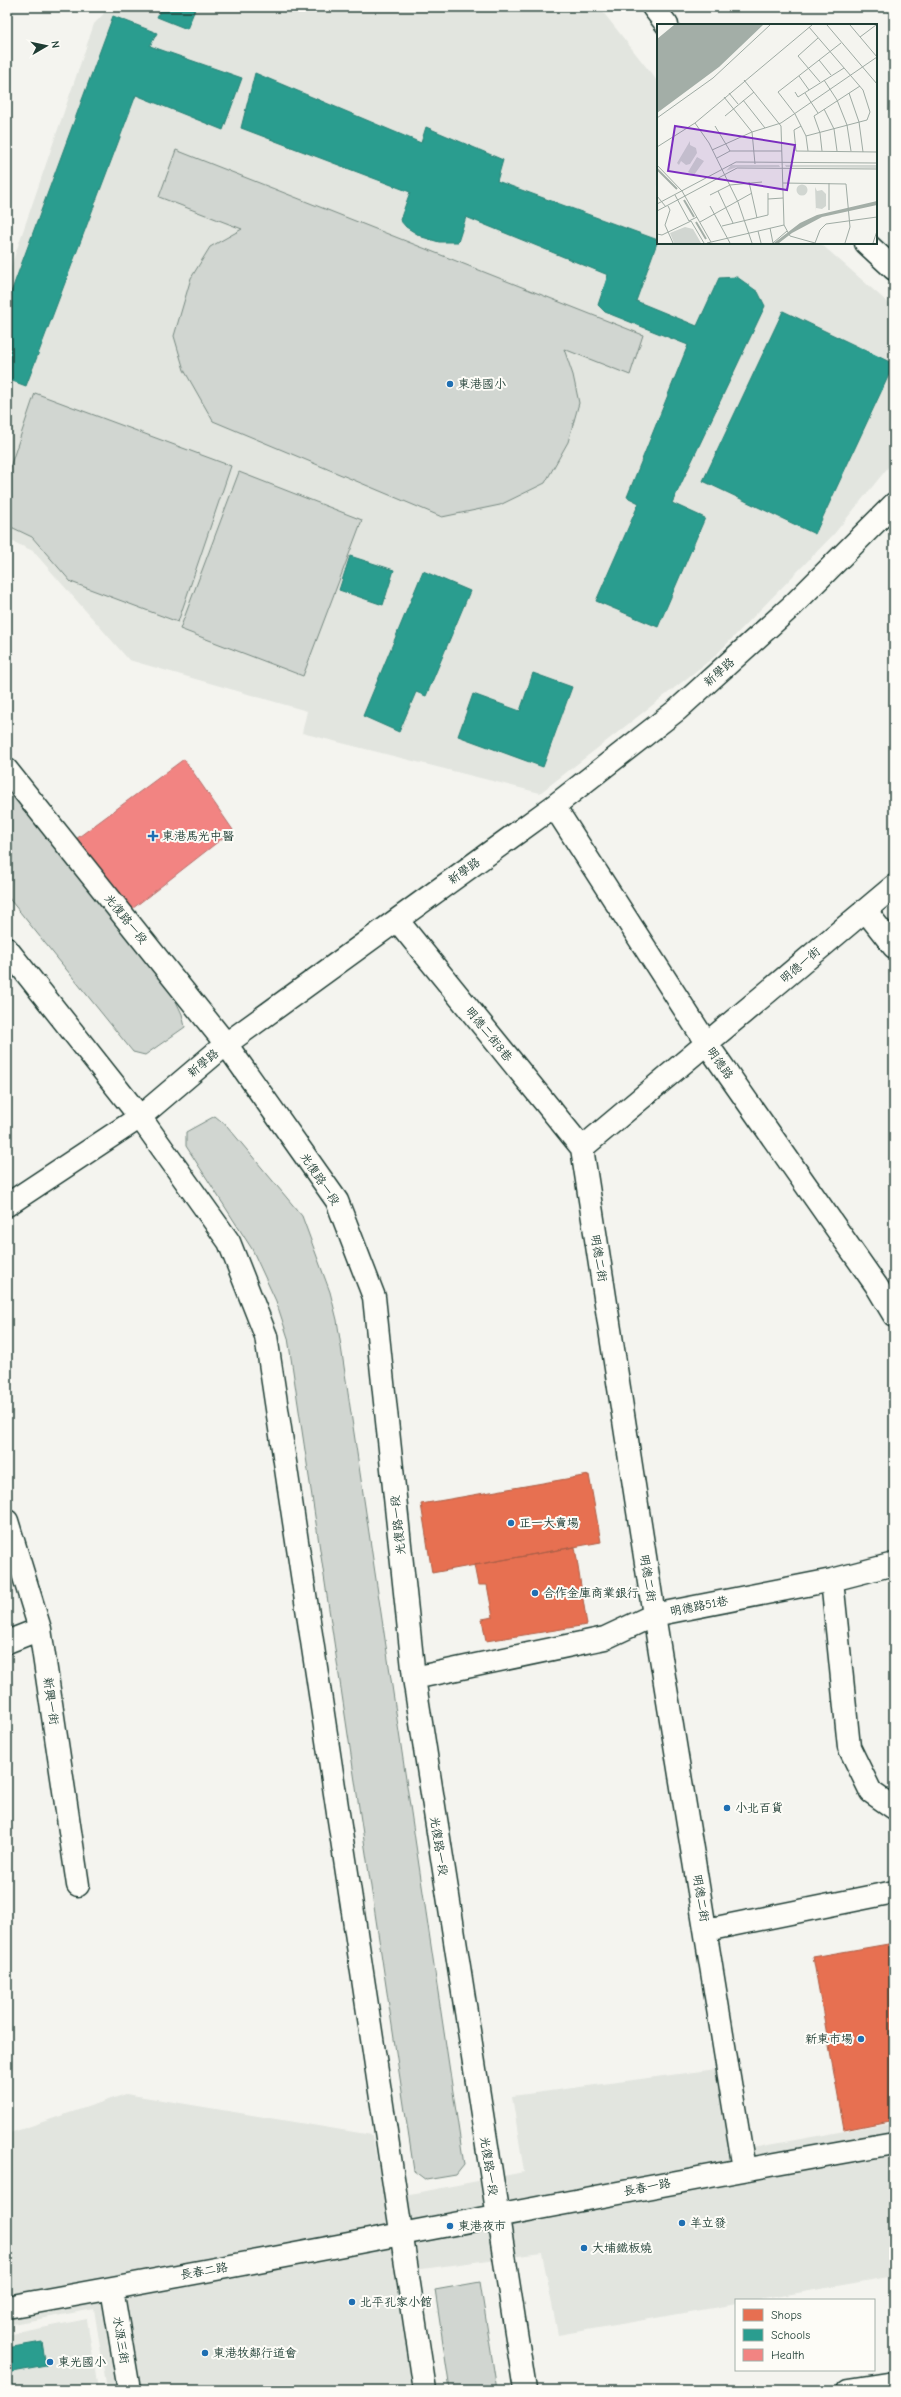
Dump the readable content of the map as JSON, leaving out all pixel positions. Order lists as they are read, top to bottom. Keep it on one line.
{"streets":{"street":["新學路","光復路一段","明德一街","明德二街8巷","明德路","明德二街","明德路51巷","新興一街","長春一路","長春二路","水源三街"]},"crossings":[["新學路","光復路一段"],["新學路","明德二街8巷"],["新學路","明德路"],["光復路一段","明德路51巷"],["光復路一段","長春一路"],["明德一街","明德路"],["明德二街8巷","明德二街"],["明德二街","明德路51巷"],["明德二街","長春一路"],["長春一路","長春二路"],["長春二路","水源三街"]],"places":{"other":["東港國小","正一大賣場","合作金庫商業銀行","小北百貨","新東市場","羊立發","東港夜市","大埔鐵板燒","北平孔家小館","東港牧鄰行道會","東光國小"],"health":["東港馬光中醫"]},"legend":["Shops","Schools","Health"],"north":"right"}
